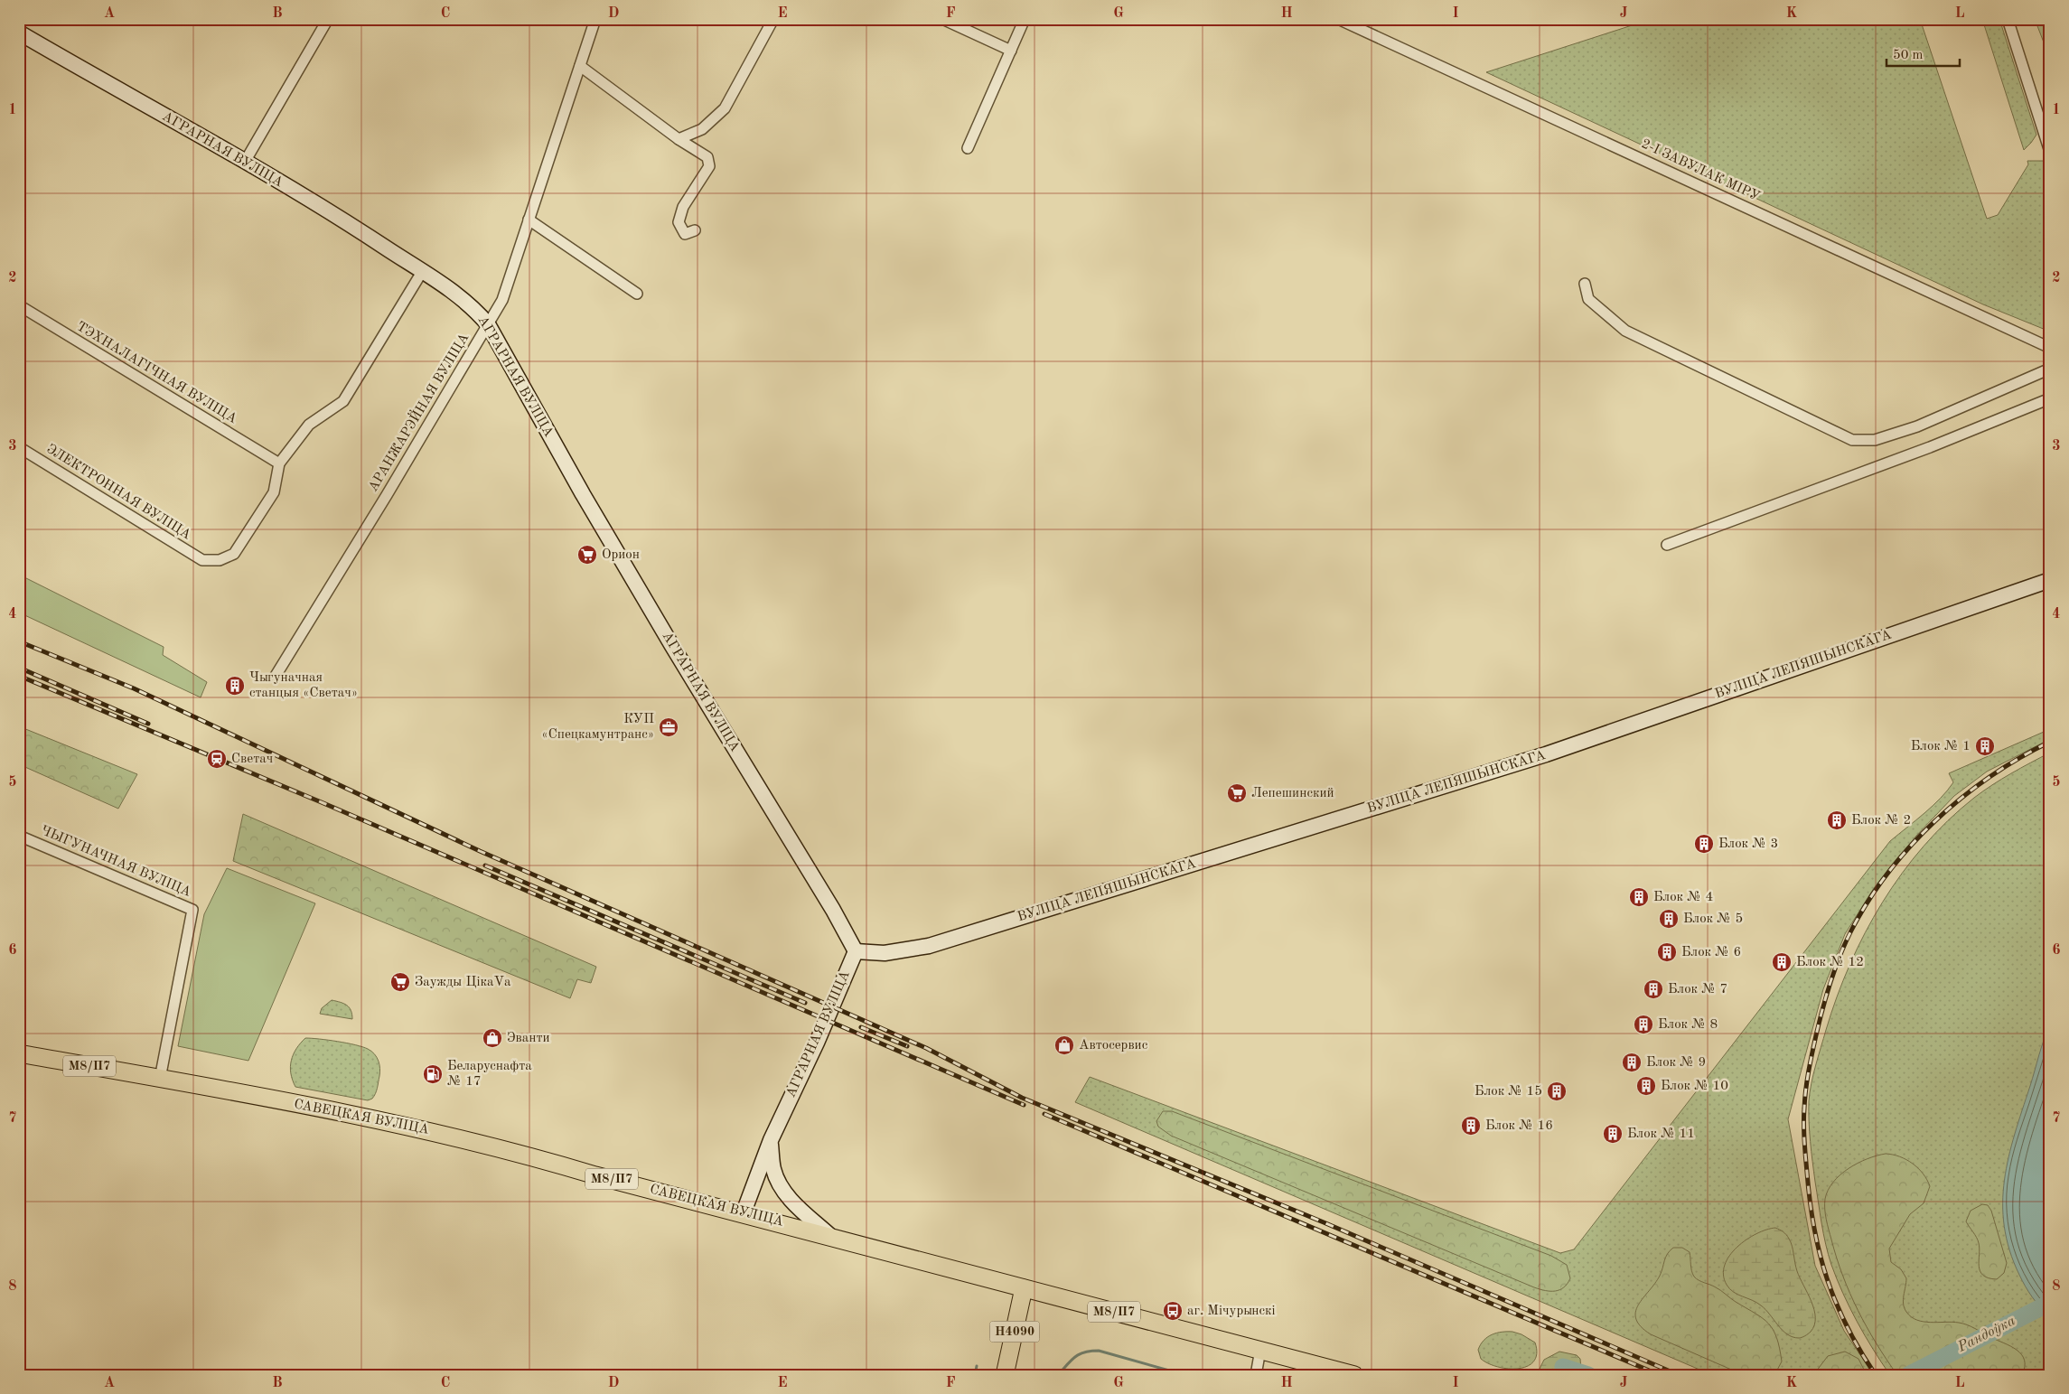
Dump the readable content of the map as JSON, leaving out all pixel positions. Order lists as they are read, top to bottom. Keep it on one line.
{"streets":{"main road":["М8/П7","САВЕЦКАЯ ВУЛІЦА","Н4090"],"street":["АГРАРНАЯ ВУЛІЦА","2-І ЗАВУЛАК МІРУ","ТЭХНАЛАГІЧНАЯ ВУЛІЦА","АРАНЖАРЭЙНАЯ ВУЛІЦА","ЭЛЕКТРОННАЯ ВУЛІЦА","ВУЛІЦА ЛЕПЯШЫНСКАГА","ЧЫГУНАЧНАЯ ВУЛІЦА"]},"crossings":[["АГРАРНАЯ ВУЛІЦА","АРАНЖАРЭЙНАЯ ВУЛІЦА"],["АГРАРНАЯ ВУЛІЦА","ВУЛІЦА ЛЕПЯШЫНСКАГА"],["АГРАРНАЯ ВУЛІЦА","САВЕЦКАЯ ВУЛІЦА"],["ТЭХНАЛАГІЧНАЯ ВУЛІЦА","ЭЛЕКТРОННАЯ ВУЛІЦА"],["ЧЫГУНАЧНАЯ ВУЛІЦА","САВЕЦКАЯ ВУЛІЦА"],["САВЕЦКАЯ ВУЛІЦА","Н4090"]],"water":["Рандоўка"],"places":{"supermarket":["Орион","Лепешинский","Заужды ЦікаVа"],"building":["Чыгуначная станцыя «Светач»","Блок № 1","Блок № 2","Блок № 3","Блок № 4","Блок № 5","Блок № 6","Блок № 12","Блок № 7","Блок № 8","Блок № 9","Блок № 10","Блок № 15","Блок № 16","Блок № 11"],"office":["КУП «Спецкамунтранс»"],"station":["Светач"],"shop":["Эванти","Автосервис"],"fuel station":["Беларуснафта № 17"],"bus stop":["аг. Мічурынскі"]},"scale_bar":"50 m","grid":{"columns":["A","B","C","D","E","F","G","H","I","J","K","L"],"rows":["1","2","3","4","5","6","7","8"]}}
